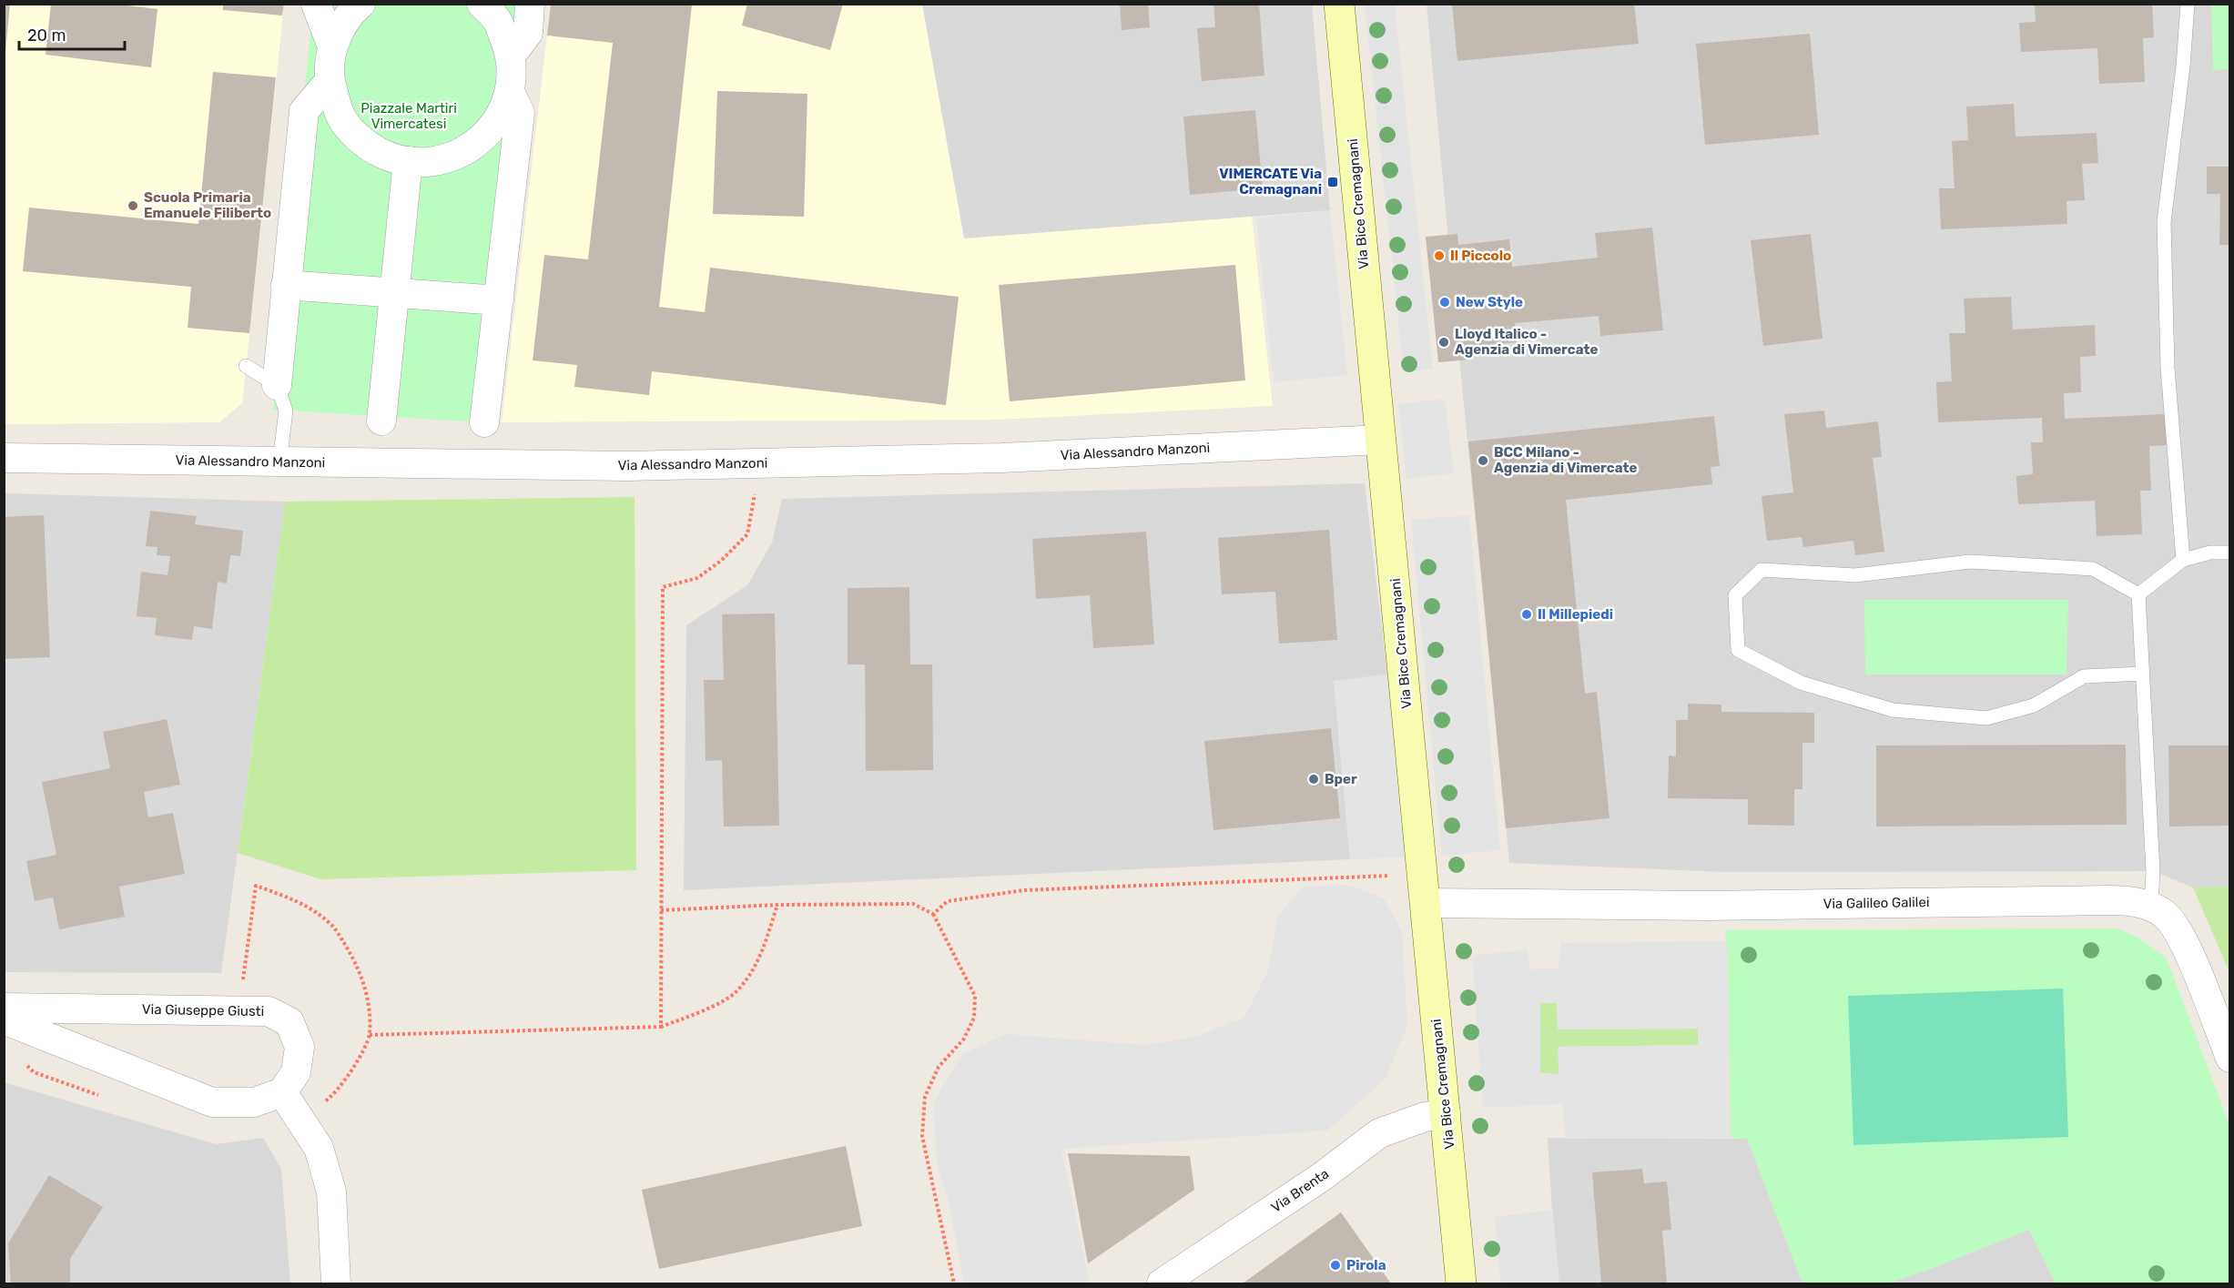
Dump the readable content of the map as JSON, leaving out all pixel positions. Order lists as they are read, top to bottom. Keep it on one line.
{"streets":{"street":["Via Bice Cremagnani","Via Alessandro Manzoni","Via Galileo Galilei","Via Giuseppe Giusti","Via Brenta"]},"crossings":[["Via Bice Cremagnani","Via Alessandro Manzoni"],["Via Bice Cremagnani","Via Galileo Galilei"],["Via Bice Cremagnani","Via Brenta"]],"parks":["Piazzale Martiri Vimercatesi"],"places":{"transit":["VIMERCATE Via Cremagnani"],"other":["Scuola Primaria Emanuele Filiberto","Il Piccolo","New Style","Lloyd Italico - Agenzia di Vimercate","BCC Milano - Agenzia di Vimercate","Il Millepiedi","Bper","Pirola"]},"scale_bar":"20 m"}
